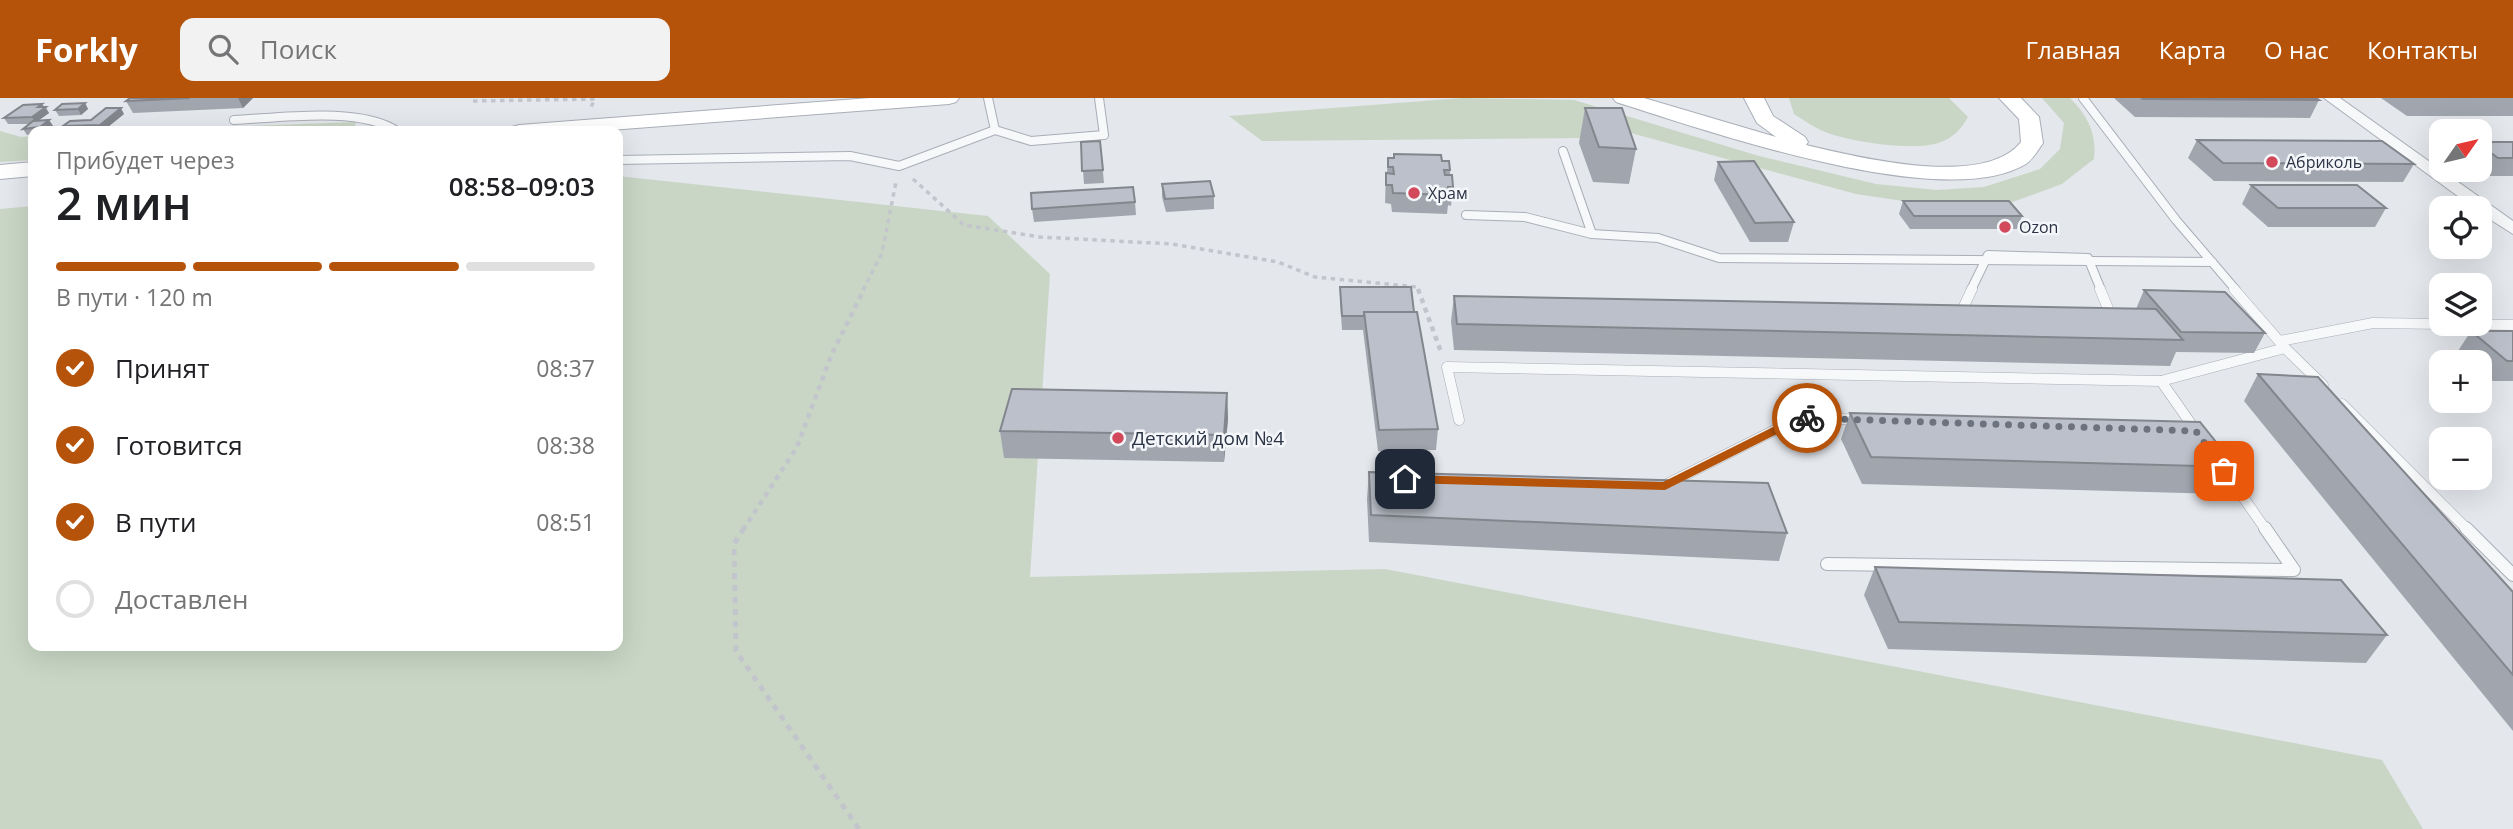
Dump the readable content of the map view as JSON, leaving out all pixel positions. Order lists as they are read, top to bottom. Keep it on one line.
{"places":["Абриколь","Храм","Ozon","Детский дом №4"],"north":"top right","page":{"header":"Forkly","search":"Поиск","nav":["Главная","Карта","О нас","Контакты"],"map_buttons":["+","−"],"heading":["2 мин","Прибудет через","08:58–09:03"],"bar":"В пути · 120 m","list":[["Принят","08:37"],["Готовится","08:38"],["В пути","08:51"],"Доставлен"]}}
